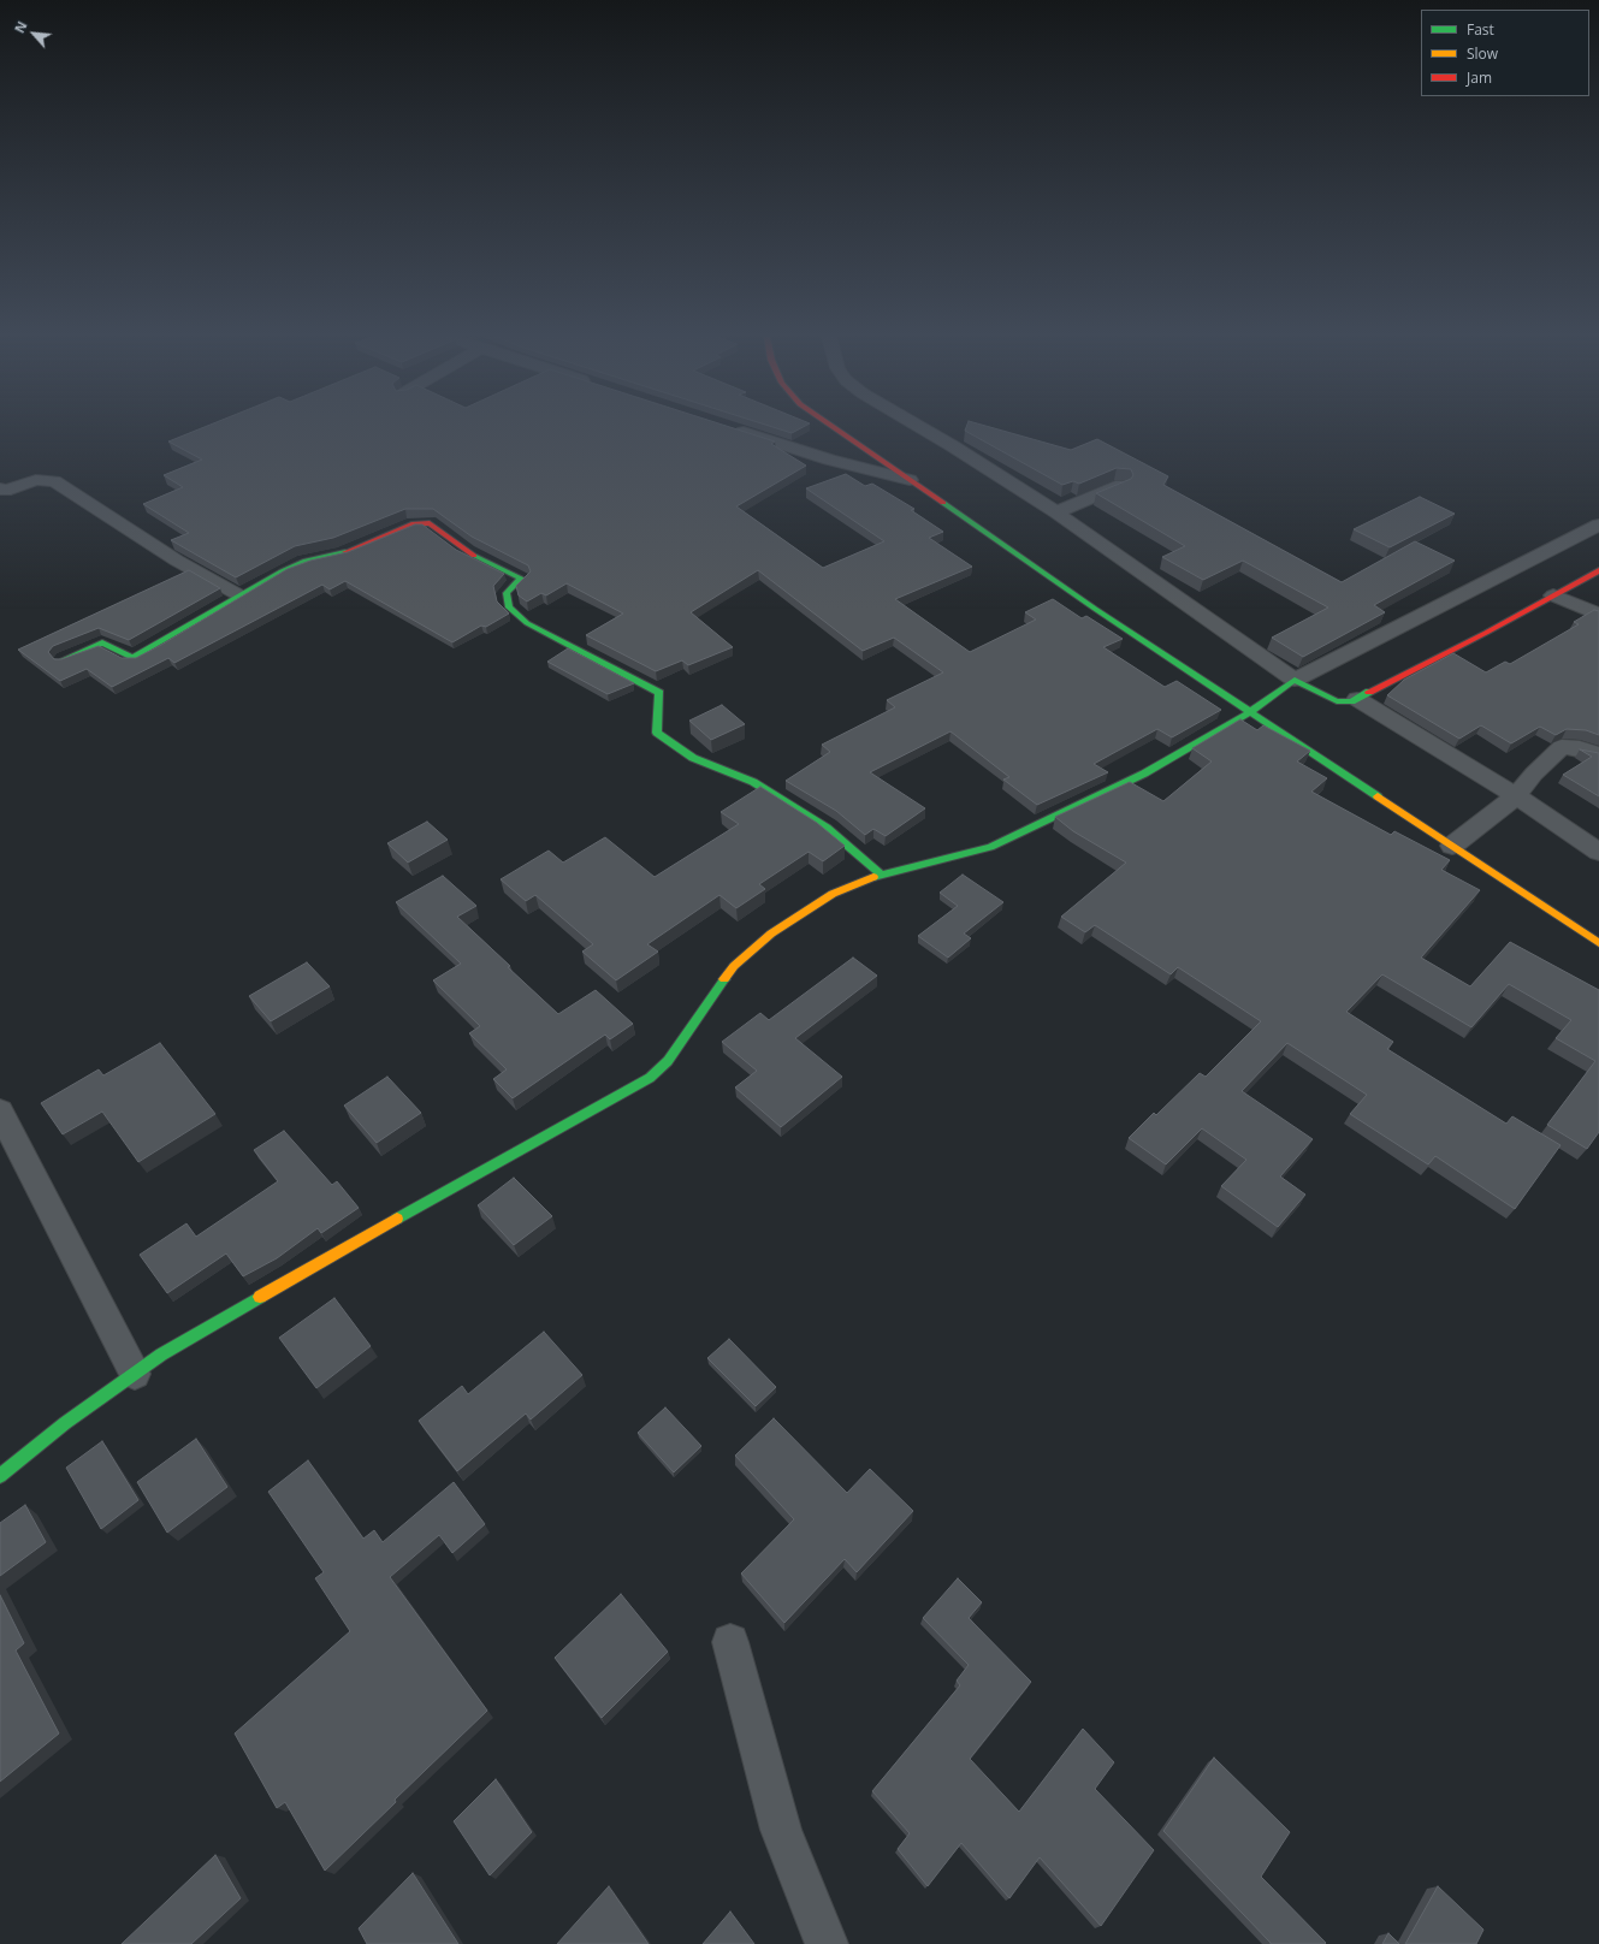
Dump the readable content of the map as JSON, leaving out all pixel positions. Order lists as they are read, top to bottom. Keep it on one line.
{"legend":["Fast","Slow","Jam"],"north":"top left"}
